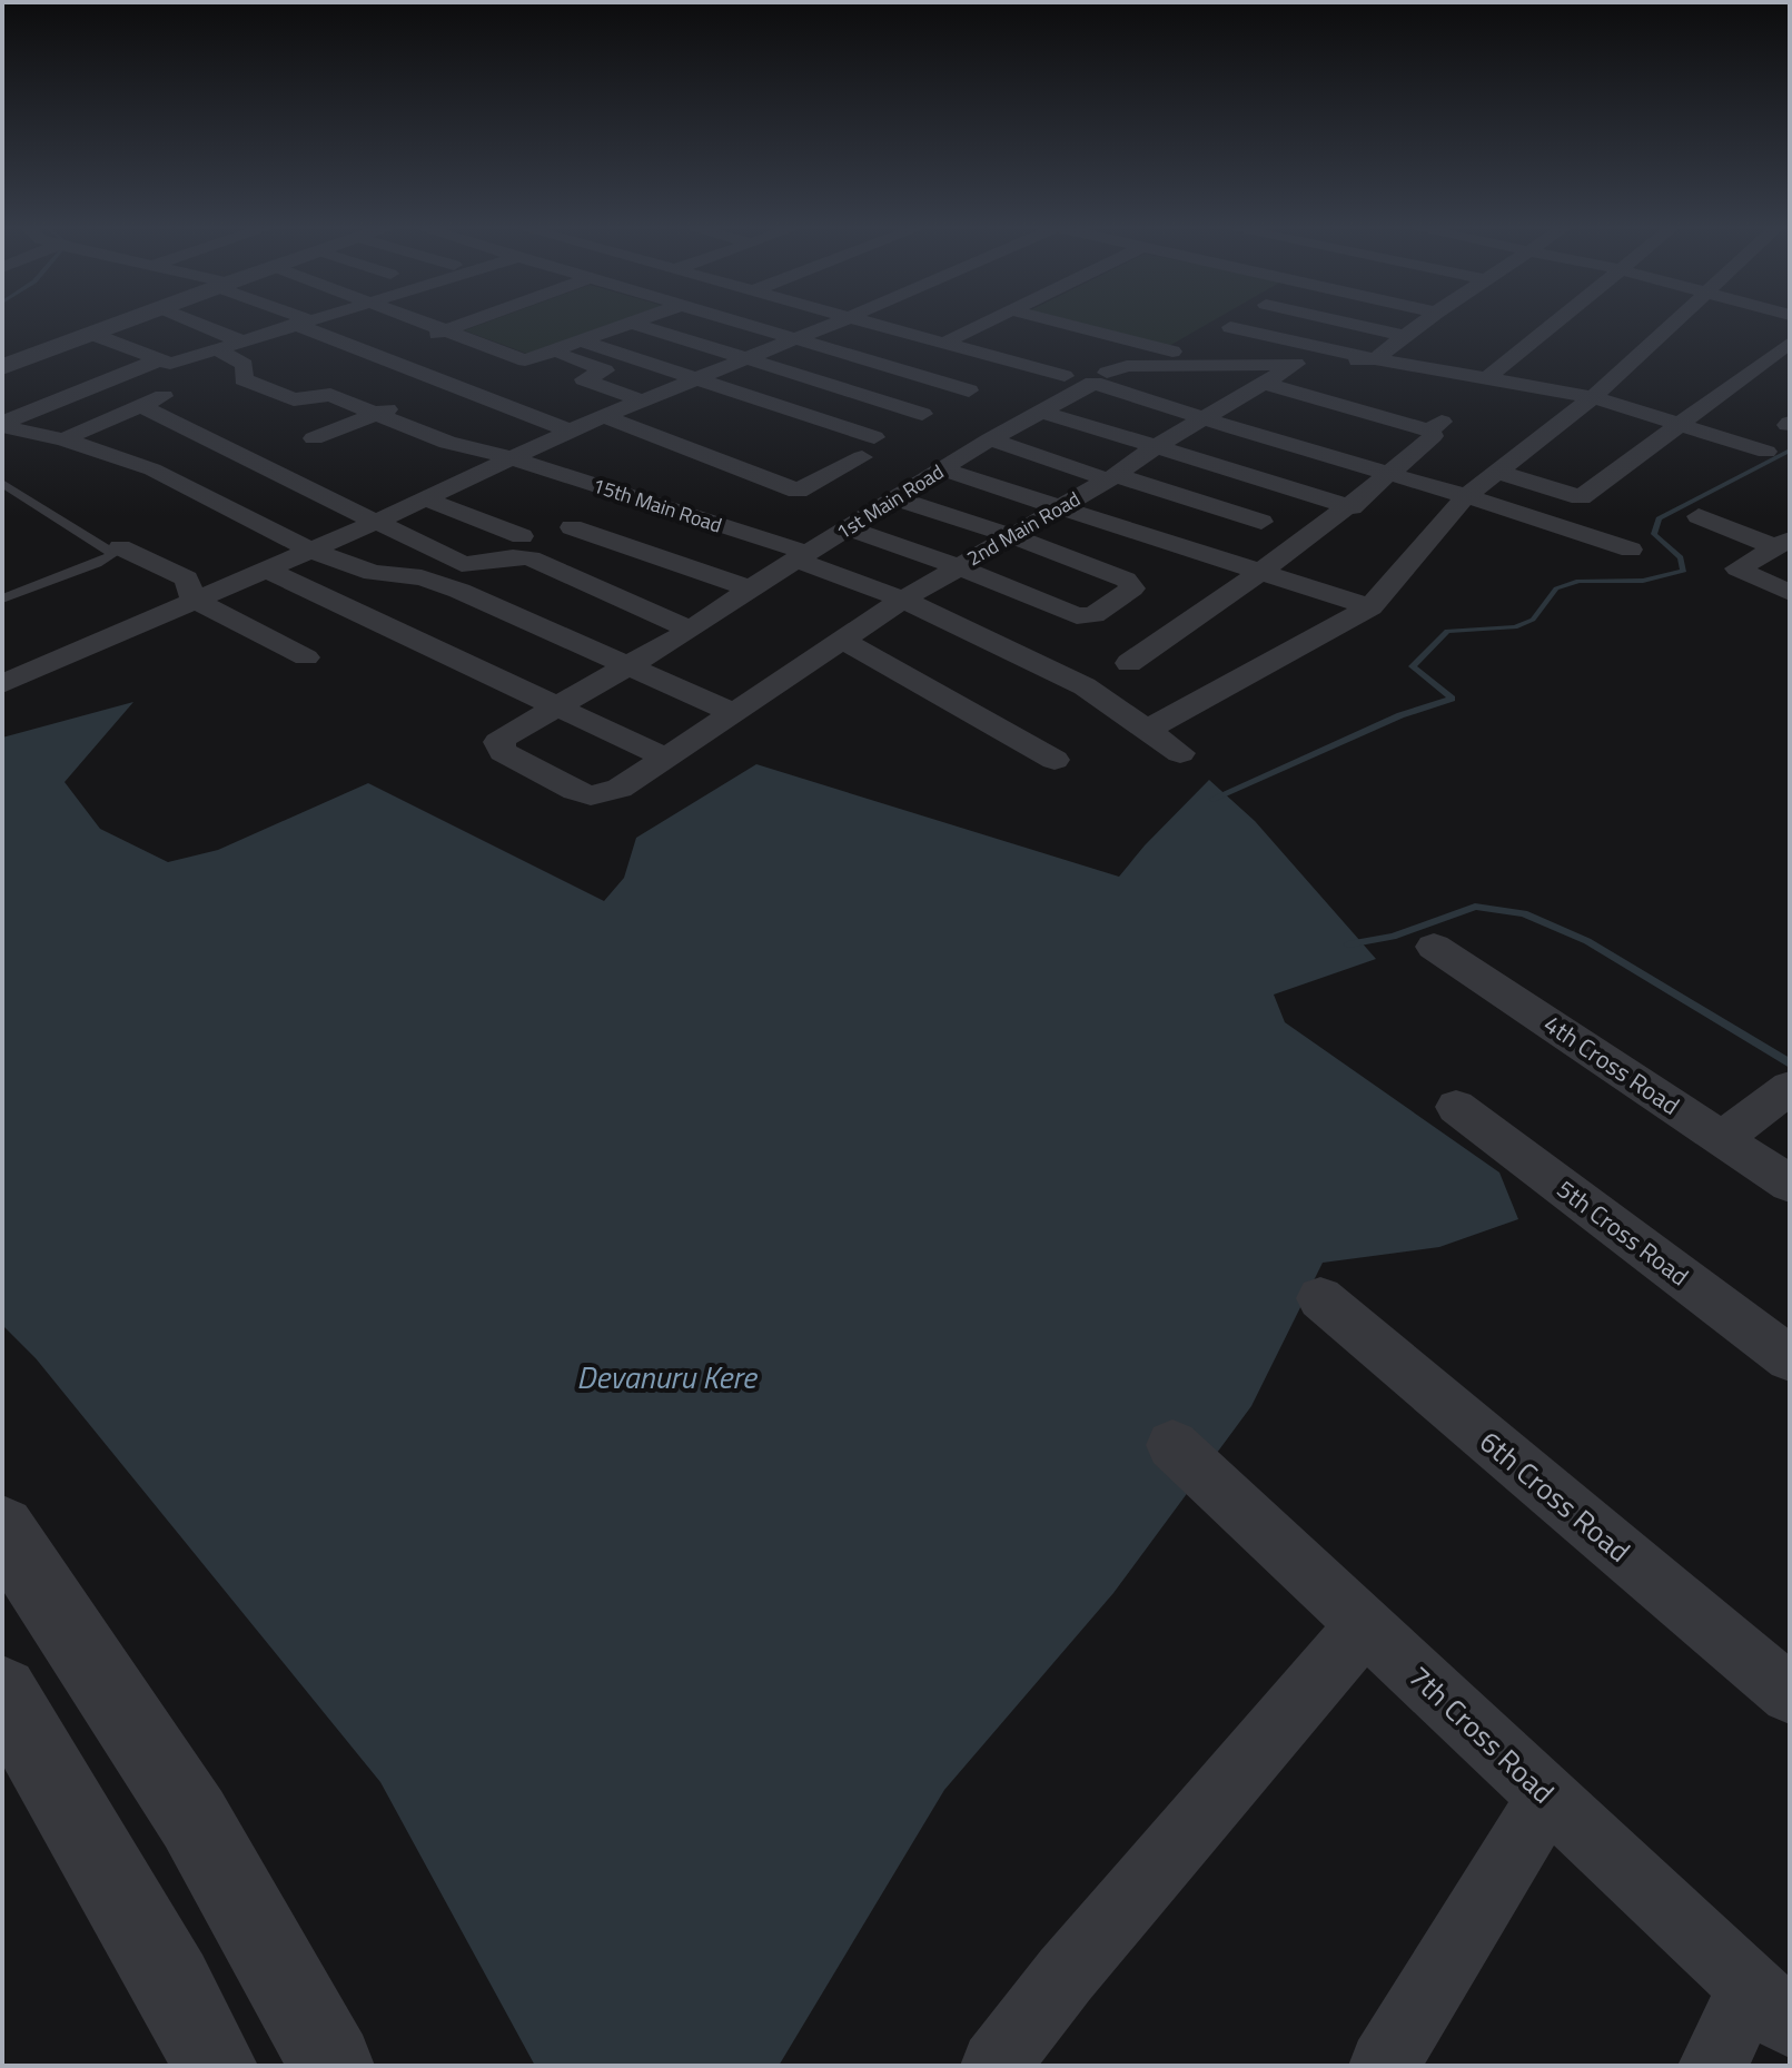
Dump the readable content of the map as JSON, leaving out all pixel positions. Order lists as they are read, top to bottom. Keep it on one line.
{"streets":{"street":["1st Main Road","15th Main Road","2nd Main Road","4th Cross Road","5th Cross Road","6th Cross Road","7th Cross Road"]},"crossings":[["1st Main Road","15th Main Road"],["1st Main Road","2nd Main Road"],["15th Main Road","2nd Main Road"]],"water":["Devanuru Kere"]}
